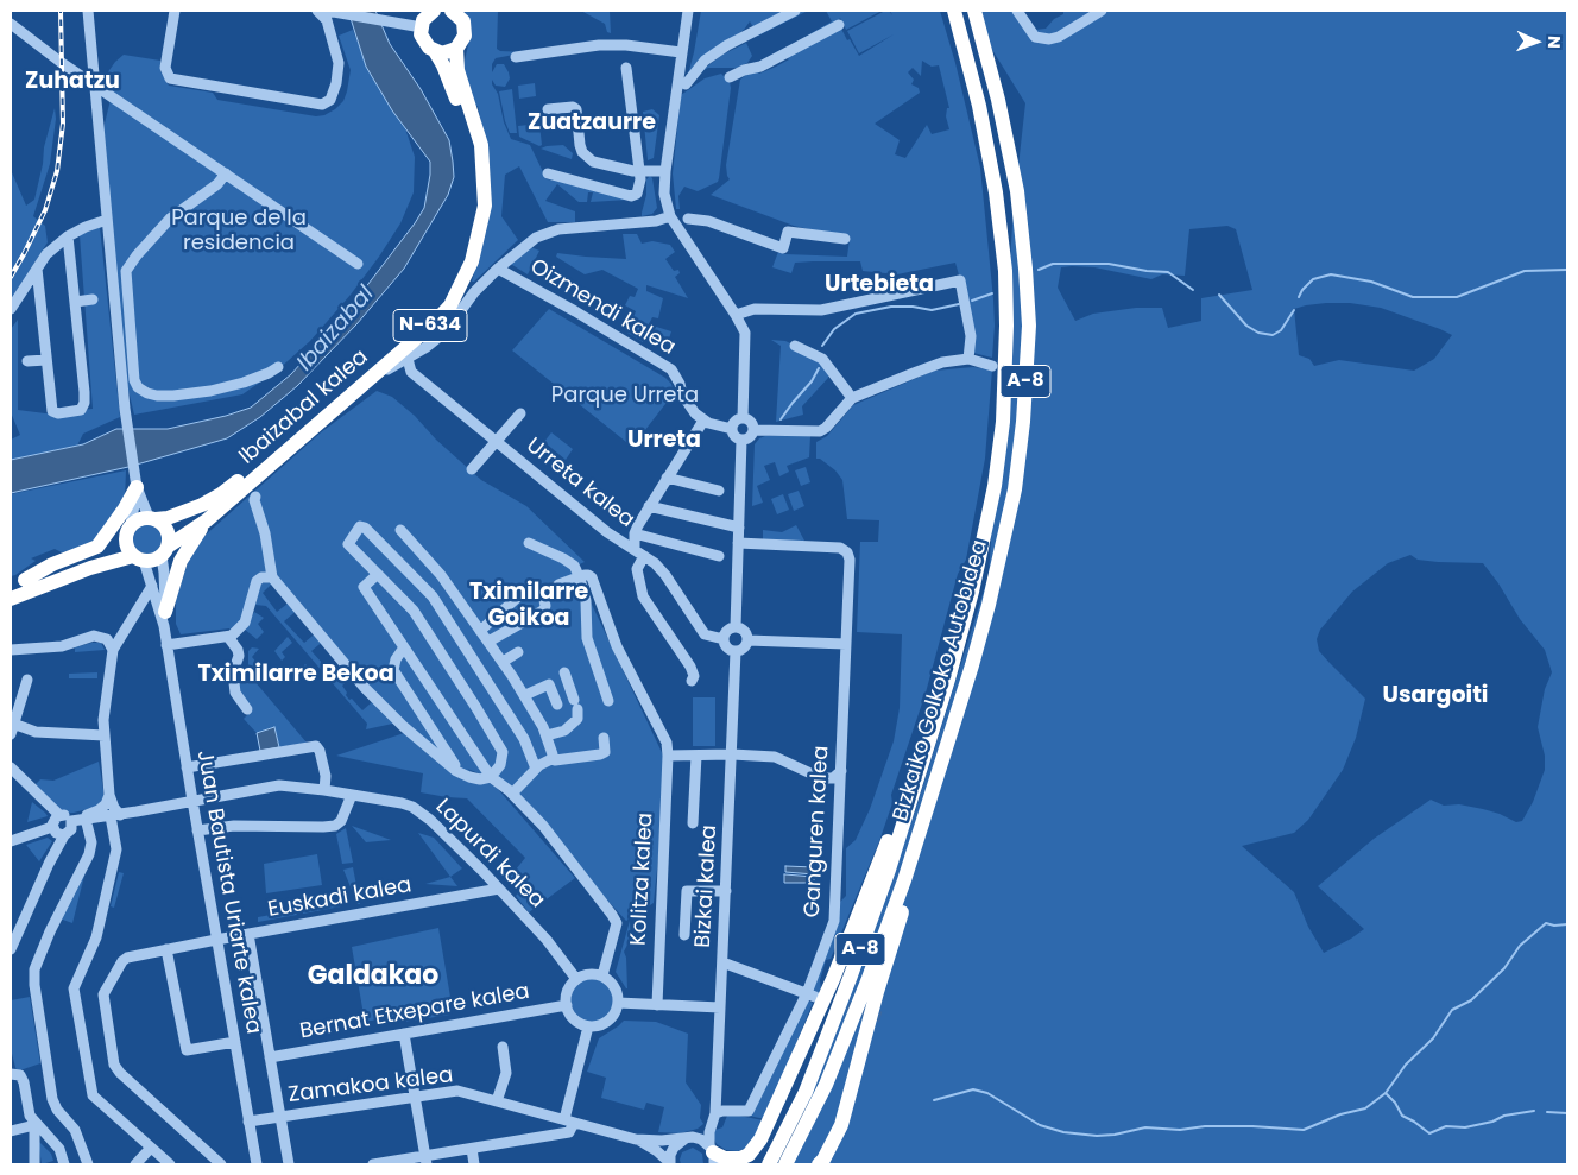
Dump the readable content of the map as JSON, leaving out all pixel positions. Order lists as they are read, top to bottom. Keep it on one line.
{"streets":{"highway":["N-634","A-8","Ibaizabal kalea","Bizkaiko Golkoko Autobidea"],"street":["Oizmendi kalea","Urreta kalea","Ganguren kalea","Lapurdi kalea","Kolitza kalea","Bizkai kalea","Juan Bautista Uriarte kalea","Euskadi kalea","Bernat Etxepare kalea","Zamakoa kalea"]},"crossings":[["N-634","Ibaizabal kalea"],["Urreta kalea","Bizkai kalea"],["Ganguren kalea","Bizkai kalea"],["Lapurdi kalea","Juan Bautista Uriarte kalea"],["Lapurdi kalea","Euskadi kalea"],["Lapurdi kalea","Bernat Etxepare kalea"],["Juan Bautista Uriarte kalea","Euskadi kalea"],["Juan Bautista Uriarte kalea","Zamakoa kalea"]],"districts":["Zuhatzu","Zuatzaurre","Urtebieta","Urreta","Tximilarre Goikoa","Tximilarre Bekoa","Usargoiti","Galdakao"],"water":["Ibaizabal"],"parks":["Parque de la residencia","Parque Urreta"],"north":"right"}
